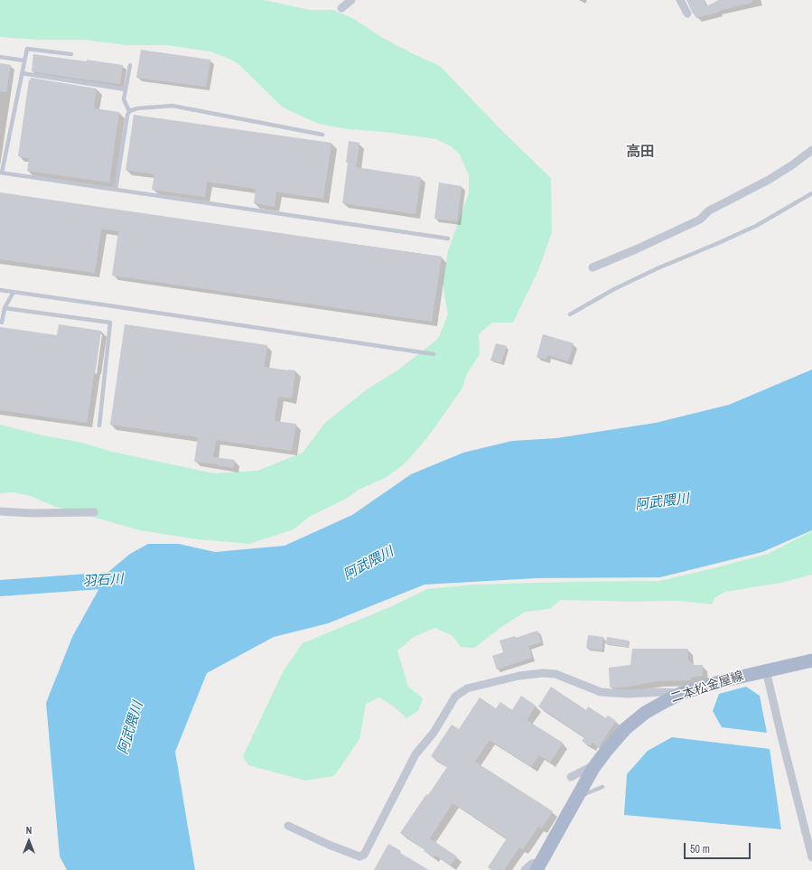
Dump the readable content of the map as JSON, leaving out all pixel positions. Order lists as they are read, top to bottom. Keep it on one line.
{"streets":{"main road":["二本松金屋線"]},"districts":["高田"],"water":["阿武隈川","羽石川"],"scale_bar":"50 m","north":"top"}
